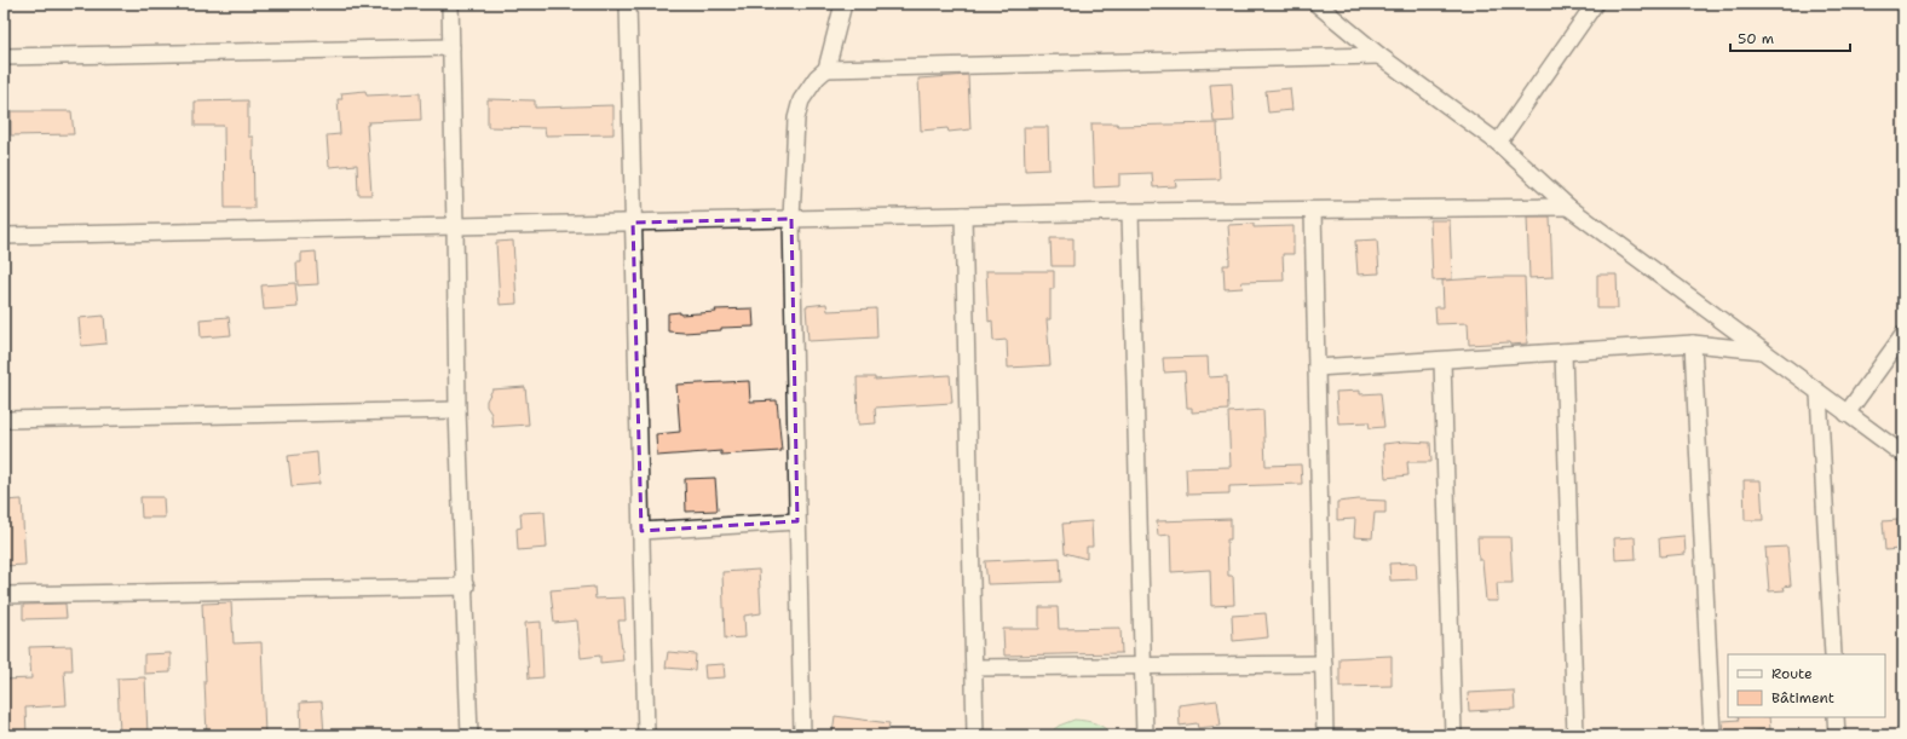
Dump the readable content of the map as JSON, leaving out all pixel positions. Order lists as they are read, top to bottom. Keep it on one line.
{"legend":["Route","Bâtiment"],"scale_bar":"50 m"}
